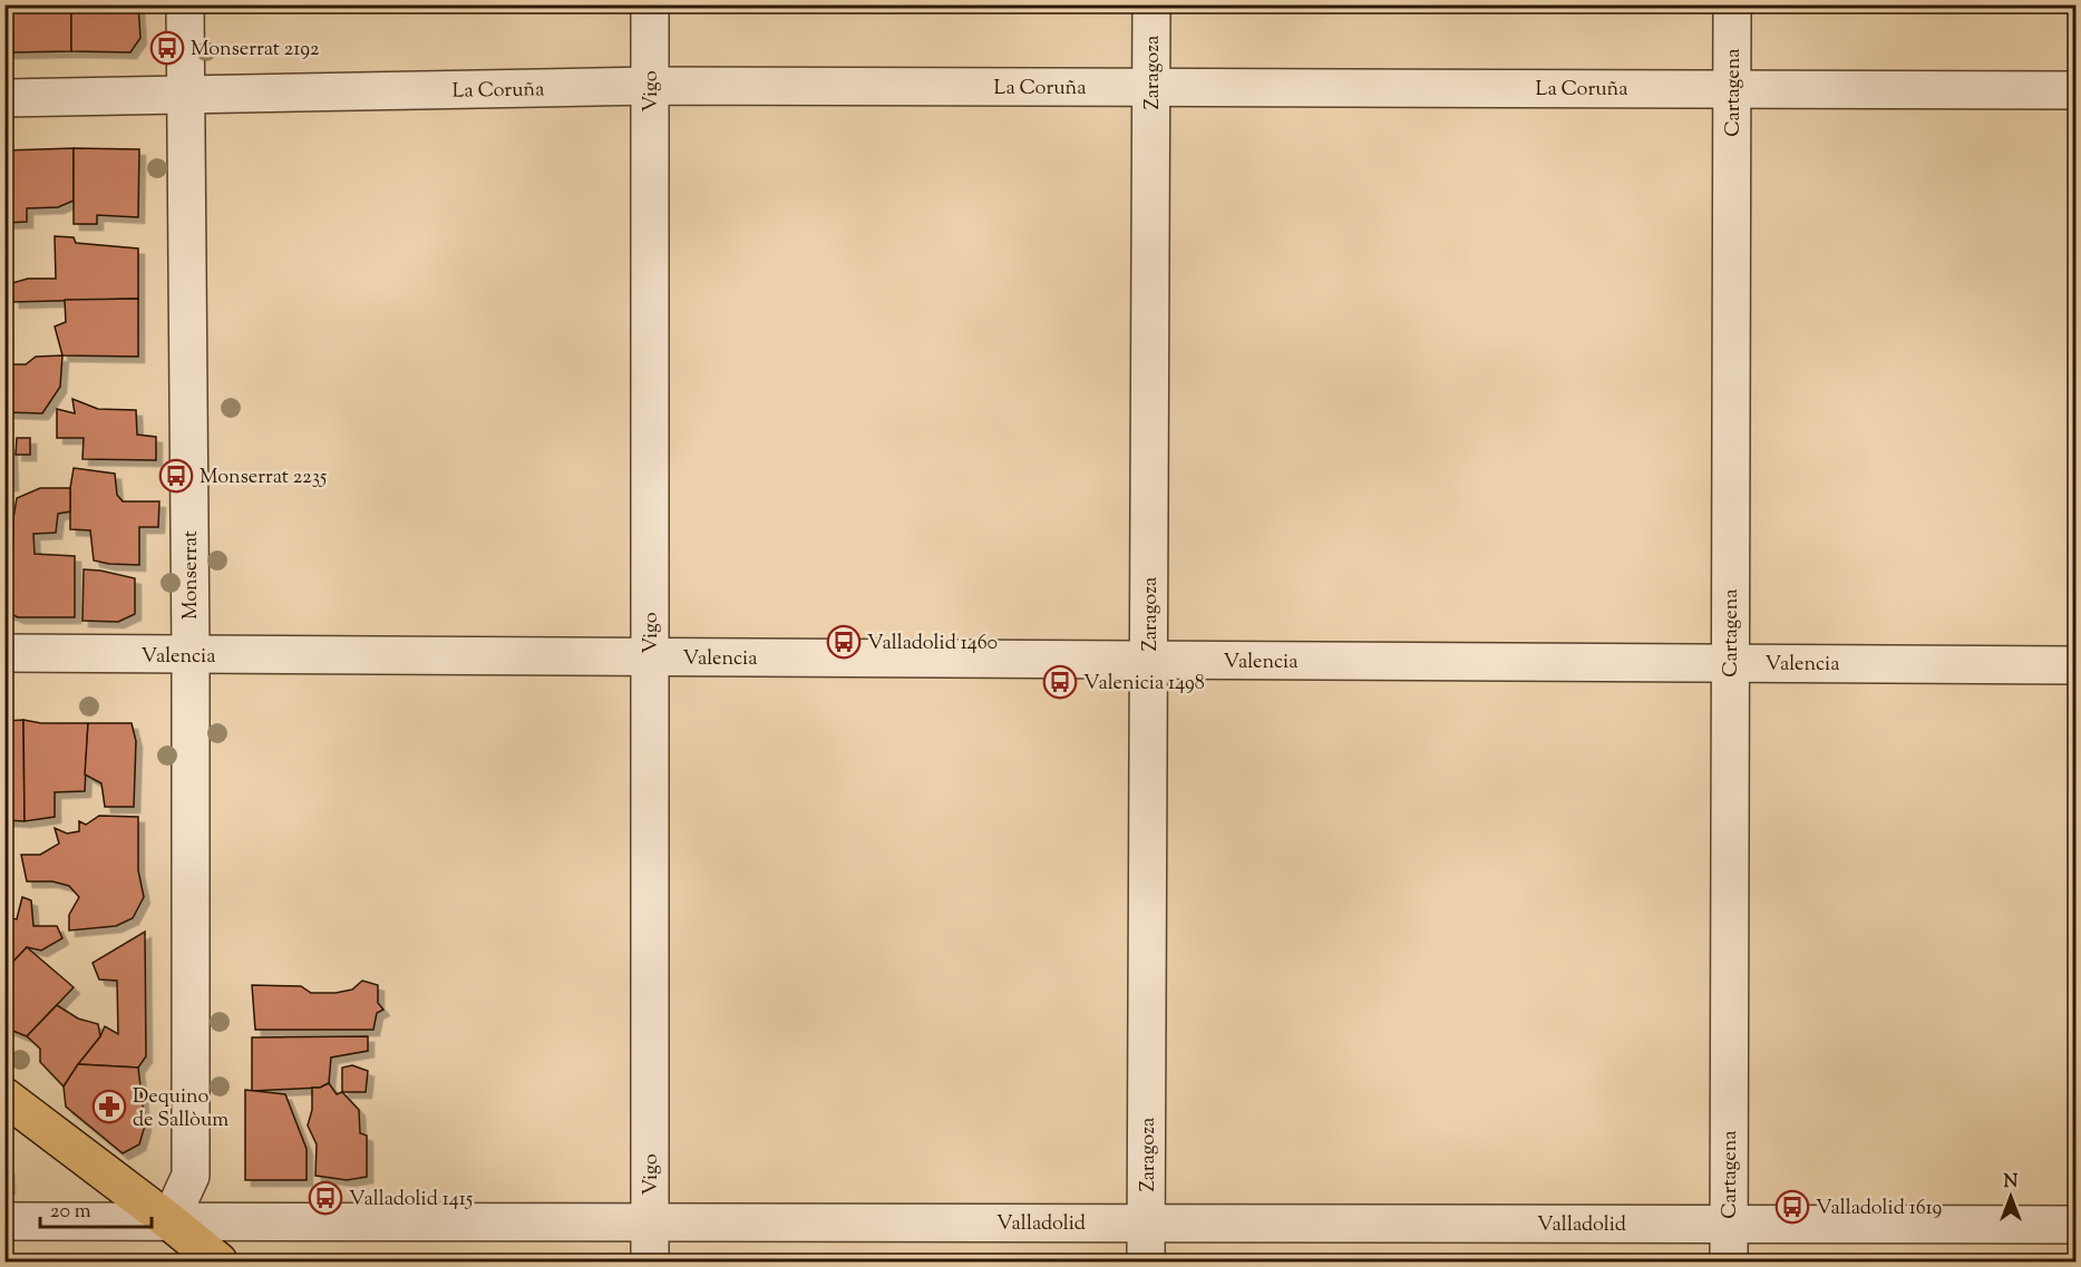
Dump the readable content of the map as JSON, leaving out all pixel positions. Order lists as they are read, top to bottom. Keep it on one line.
{"streets":{"street":["Zaragoza","La Coruña","Vigo","Cartagena","Monserrat","Valencia","Valladolid"]},"crossings":[["Zaragoza","La Coruña"],["Zaragoza","Valencia"],["Zaragoza","Valladolid"],["La Coruña","Vigo"],["La Coruña","Cartagena"],["La Coruña","Monserrat"],["Vigo","Valencia"],["Vigo","Valladolid"],["Cartagena","Valencia"],["Cartagena","Valladolid"],["Monserrat","Valencia"],["Monserrat","Valladolid"]],"places":{"bus stop":["Monserrat 2192","Monserrat 2235","Valladolid 1460","Valenicia 1498","Valladolid 1415","Valladolid 1619"],"pharmacy":["Dequino de Sallòum"]},"scale_bar":"20 m","north":"top"}
